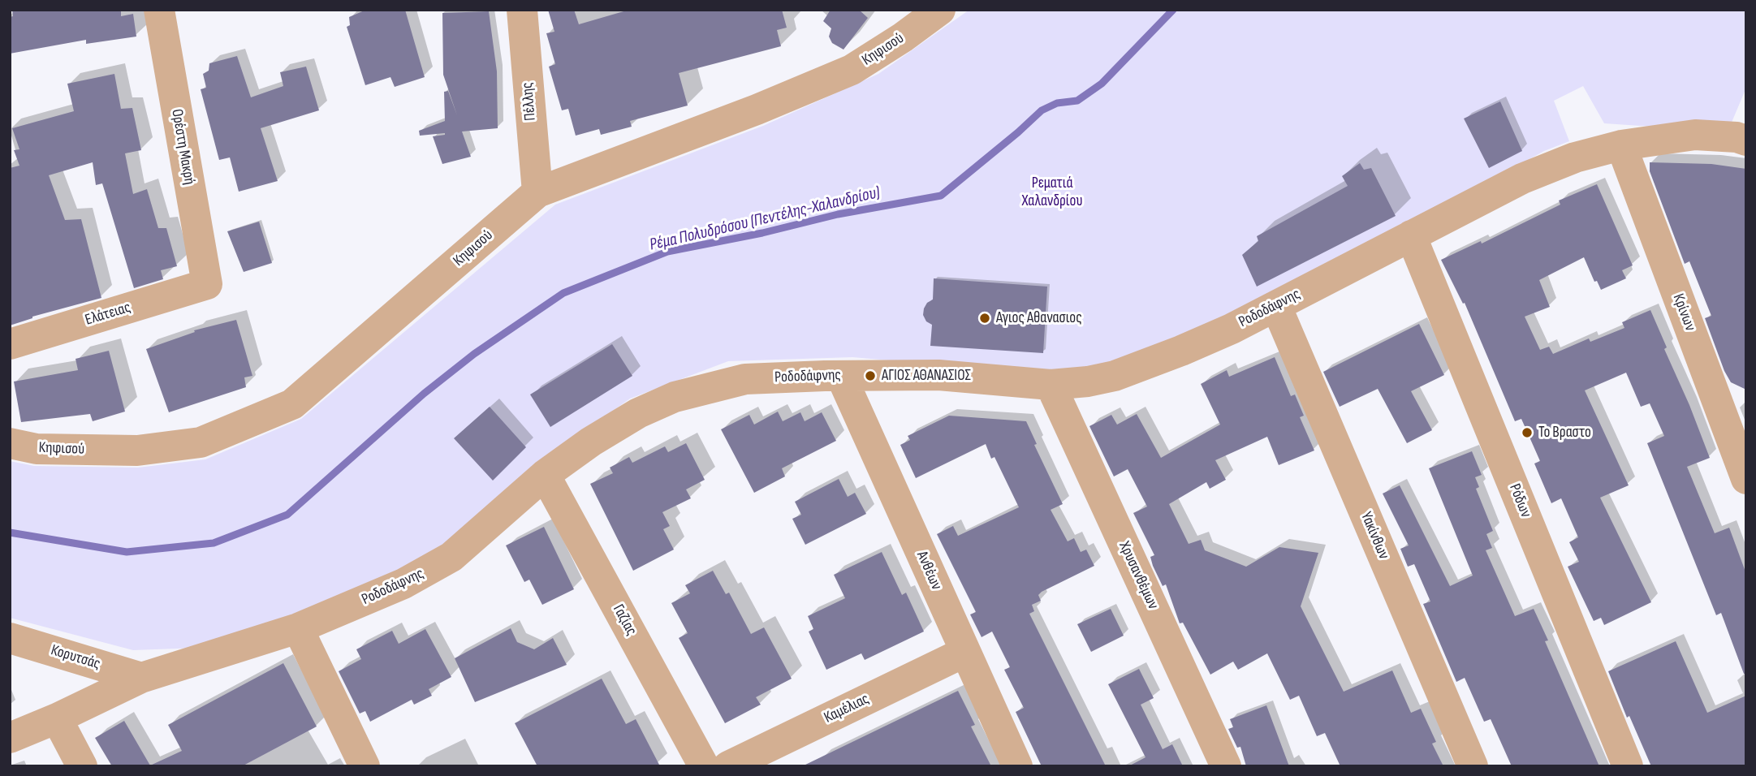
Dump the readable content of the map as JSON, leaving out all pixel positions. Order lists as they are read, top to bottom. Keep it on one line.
{"streets":{"street":["Κηφισού","Πέλλης","Ορέστη Μακρή","Ροδοδάφνης","Κρίνων","Ελάτειας","Ρόδων","Υακίνθων","Ανθέων","Χρυσανθέμων","Γαζίας","Κορυτσάς","Καμέλιας"]},"crossings":[["Κηφισού","Πέλλης"],["Ορέστη Μακρή","Ελάτειας"],["Ροδοδάφνης","Κρίνων"],["Ροδοδάφνης","Ρόδων"],["Ροδοδάφνης","Υακίνθων"],["Ροδοδάφνης","Ανθέων"],["Ροδοδάφνης","Χρυσανθέμων"],["Ροδοδάφνης","Γαζίας"],["Ροδοδάφνης","Κορυτσάς"],["Ανθέων","Καμέλιας"]],"water":["Ρέμα Πολυδρόσου (Πεντέλης-Χαλανδρίου)"],"parks":["Ρεματιά Χαλανδρίου"],"places":["Αγιος Αθανασιος","ΑΓΙΟΣ ΑΘΑΝΑΣΙΟΣ","Το Βραστο"]}
